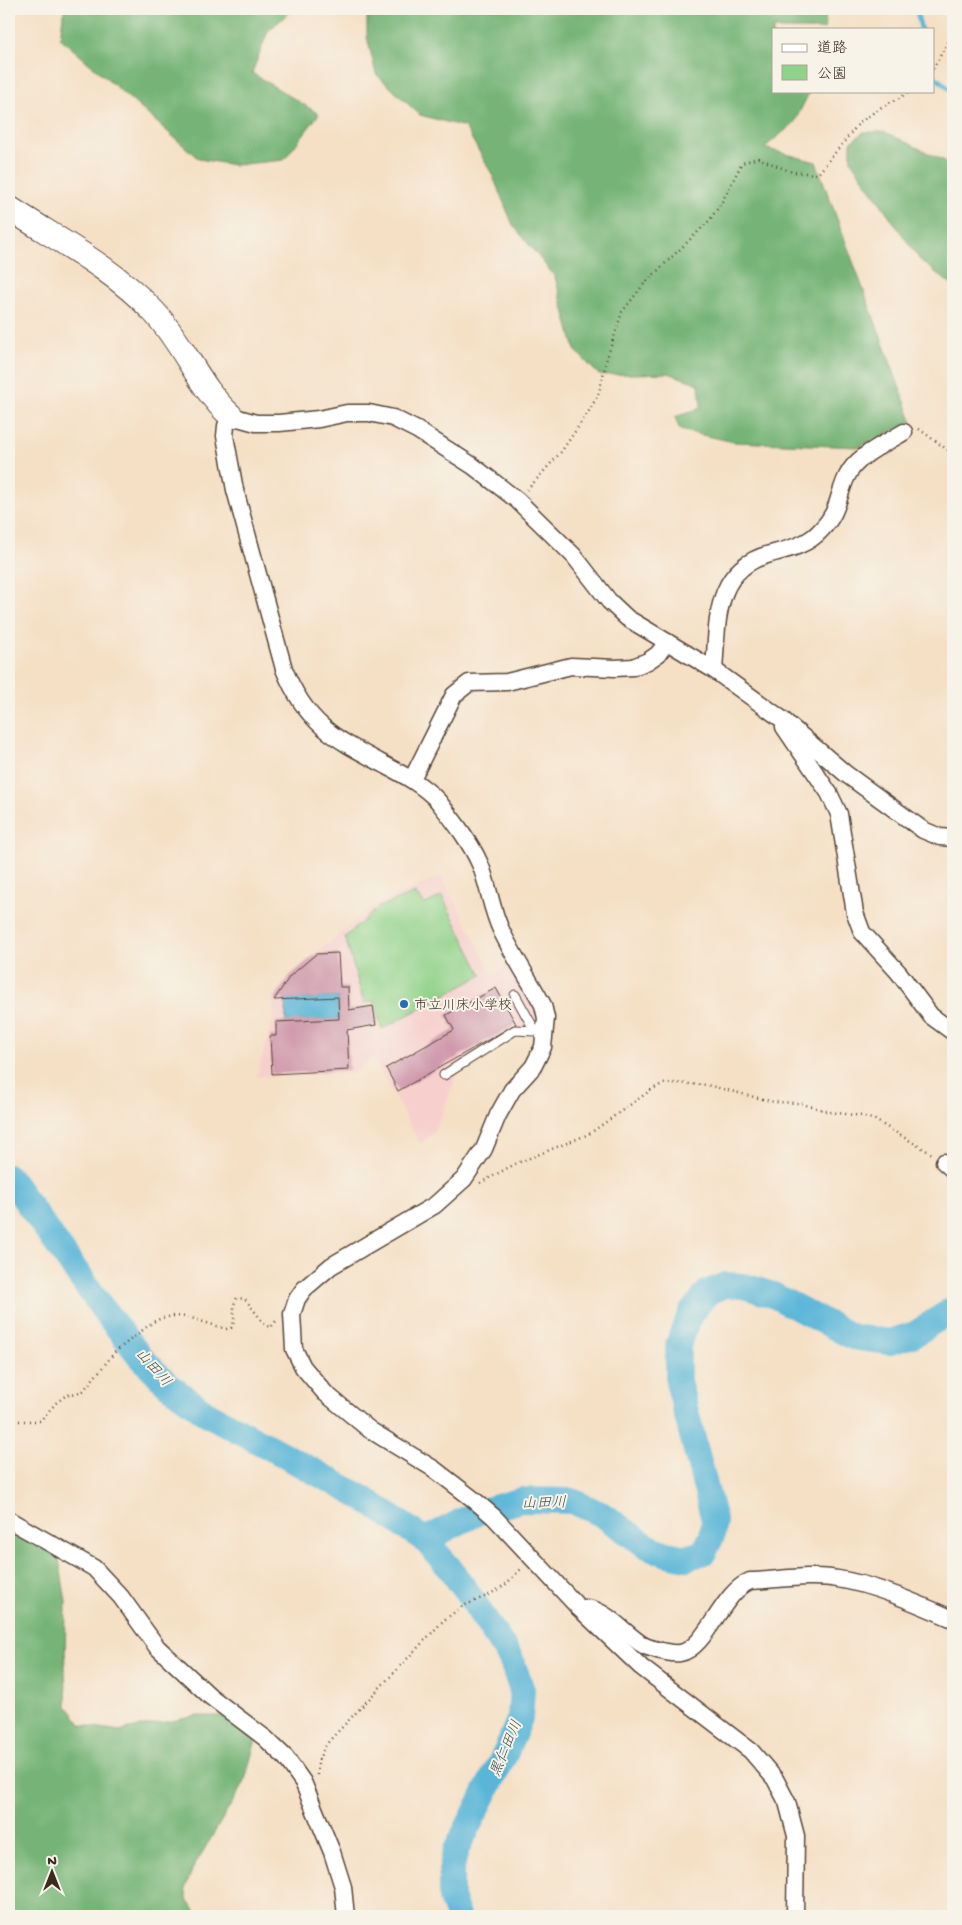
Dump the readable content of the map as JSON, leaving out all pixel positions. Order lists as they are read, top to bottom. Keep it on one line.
{"water":["山田川","黒仁田川"],"places":["市立川床小学校"],"legend":["道路","公園"],"north":"top"}
